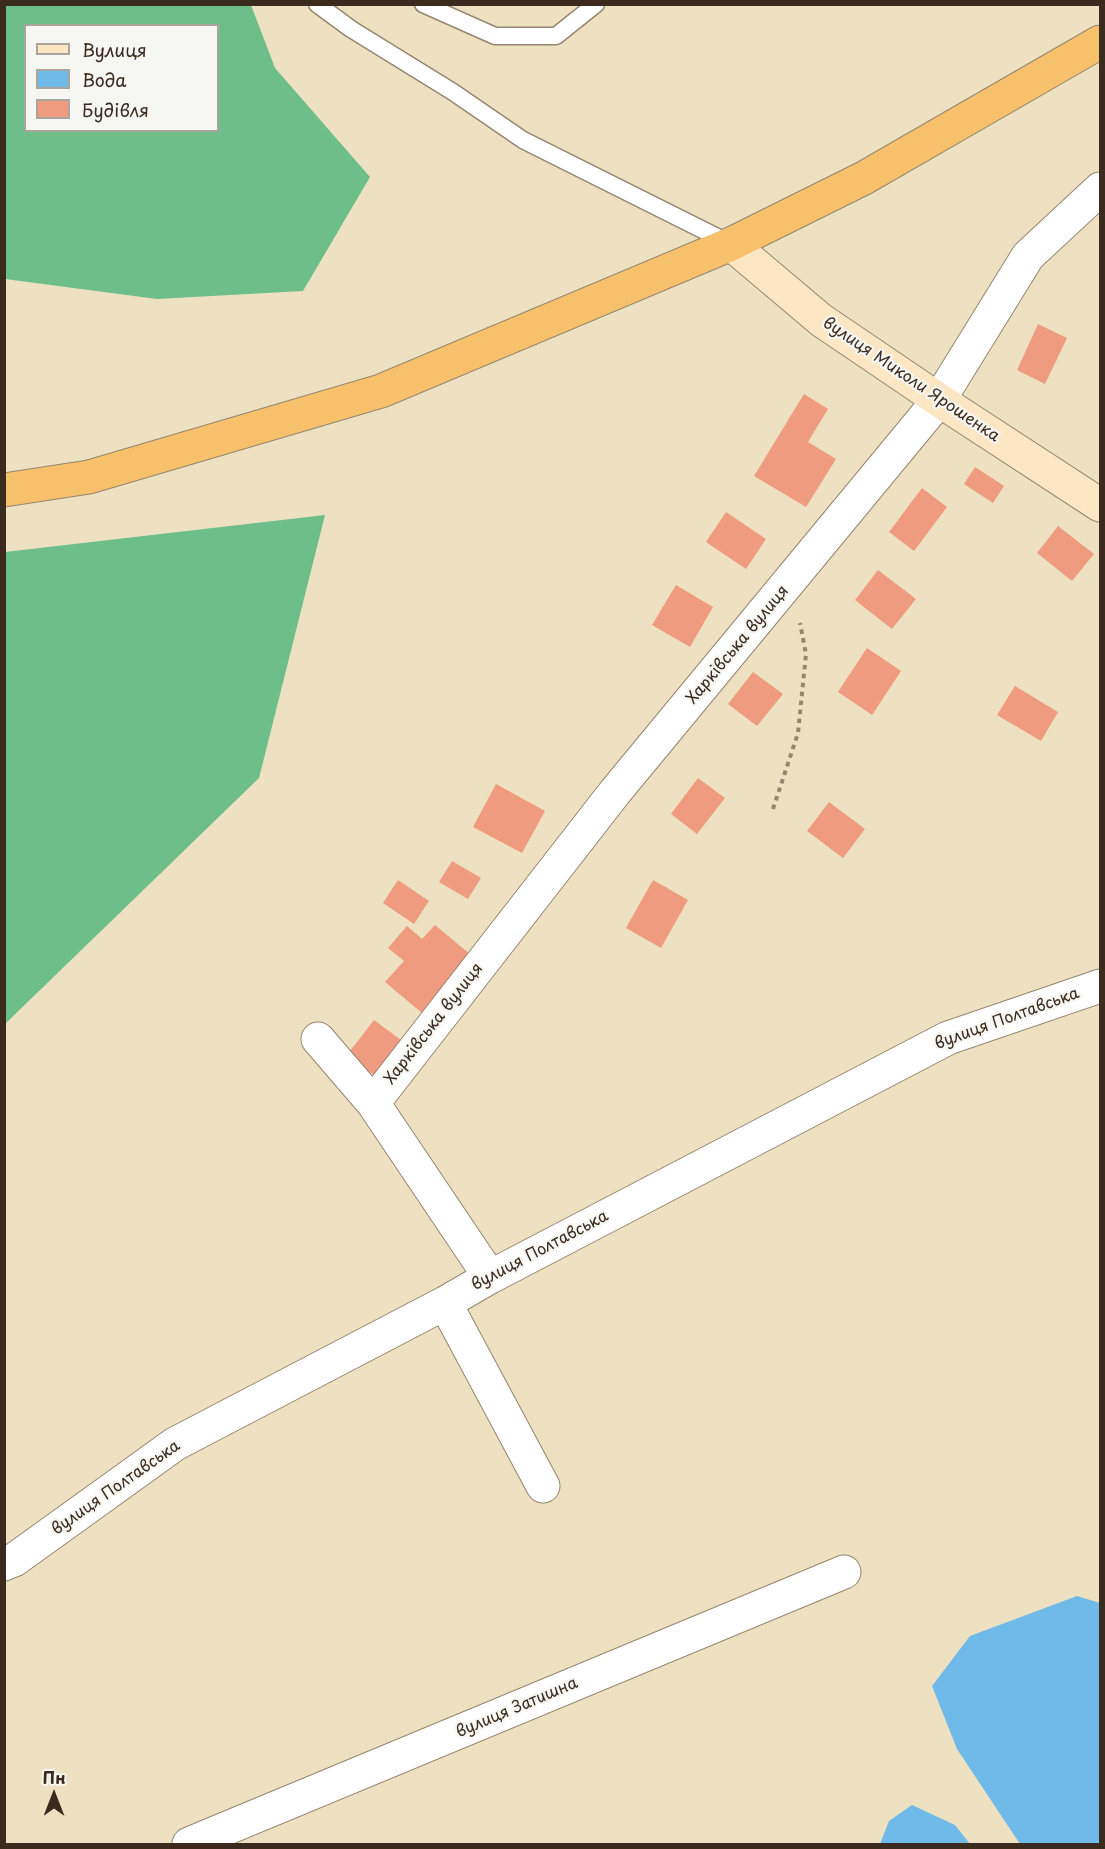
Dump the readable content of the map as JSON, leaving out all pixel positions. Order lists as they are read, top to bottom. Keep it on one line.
{"streets":{"street":["вулиця Миколи Ярошенка","Харківська вулиця","вулиця Полтавська","вулиця Затишна"]},"crossings":[["вулиця Миколи Ярошенка","Харківська вулиця"],["Харківська вулиця","вулиця Полтавська"]],"legend":["Вулиця","Вода","Будівля"],"north":"top"}
